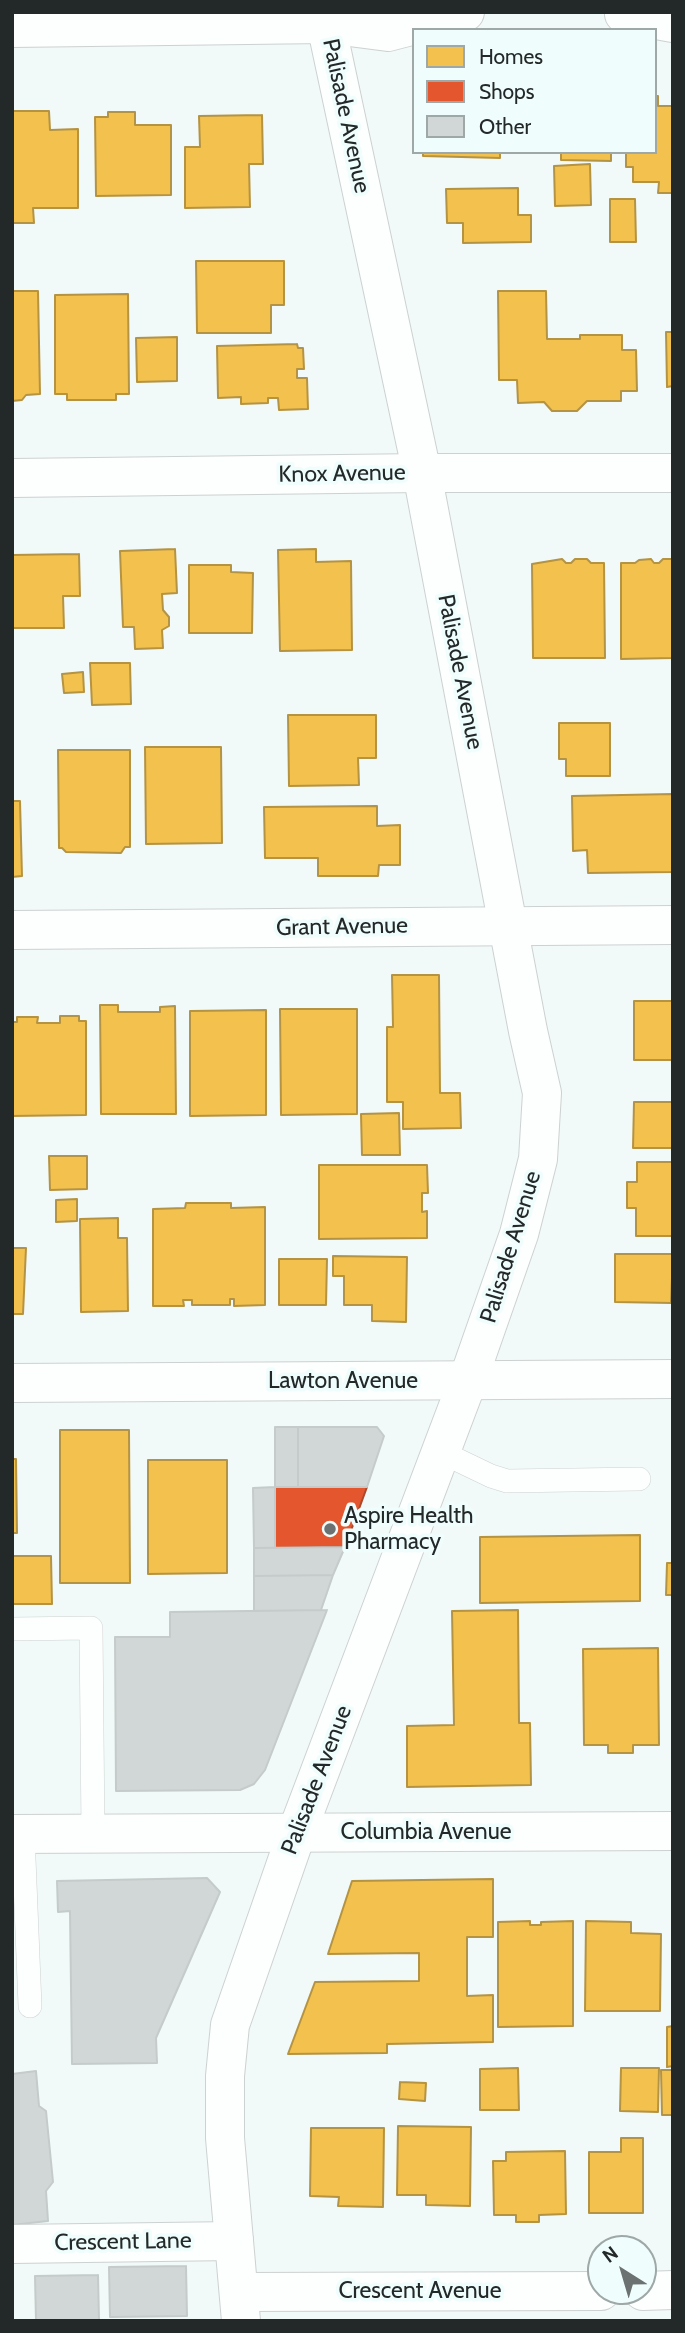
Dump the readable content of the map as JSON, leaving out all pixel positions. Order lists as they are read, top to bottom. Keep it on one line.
{"streets":{"street":["Palisade Avenue","Knox Avenue","Grant Avenue","Lawton Avenue","Columbia Avenue","Crescent Lane","Crescent Avenue"]},"crossings":[["Palisade Avenue","Knox Avenue"],["Palisade Avenue","Grant Avenue"],["Palisade Avenue","Lawton Avenue"],["Palisade Avenue","Columbia Avenue"],["Palisade Avenue","Crescent Lane"],["Palisade Avenue","Crescent Avenue"]],"places":["Aspire Health Pharmacy"],"legend":["Homes","Shops","Other"],"north":"top left"}
